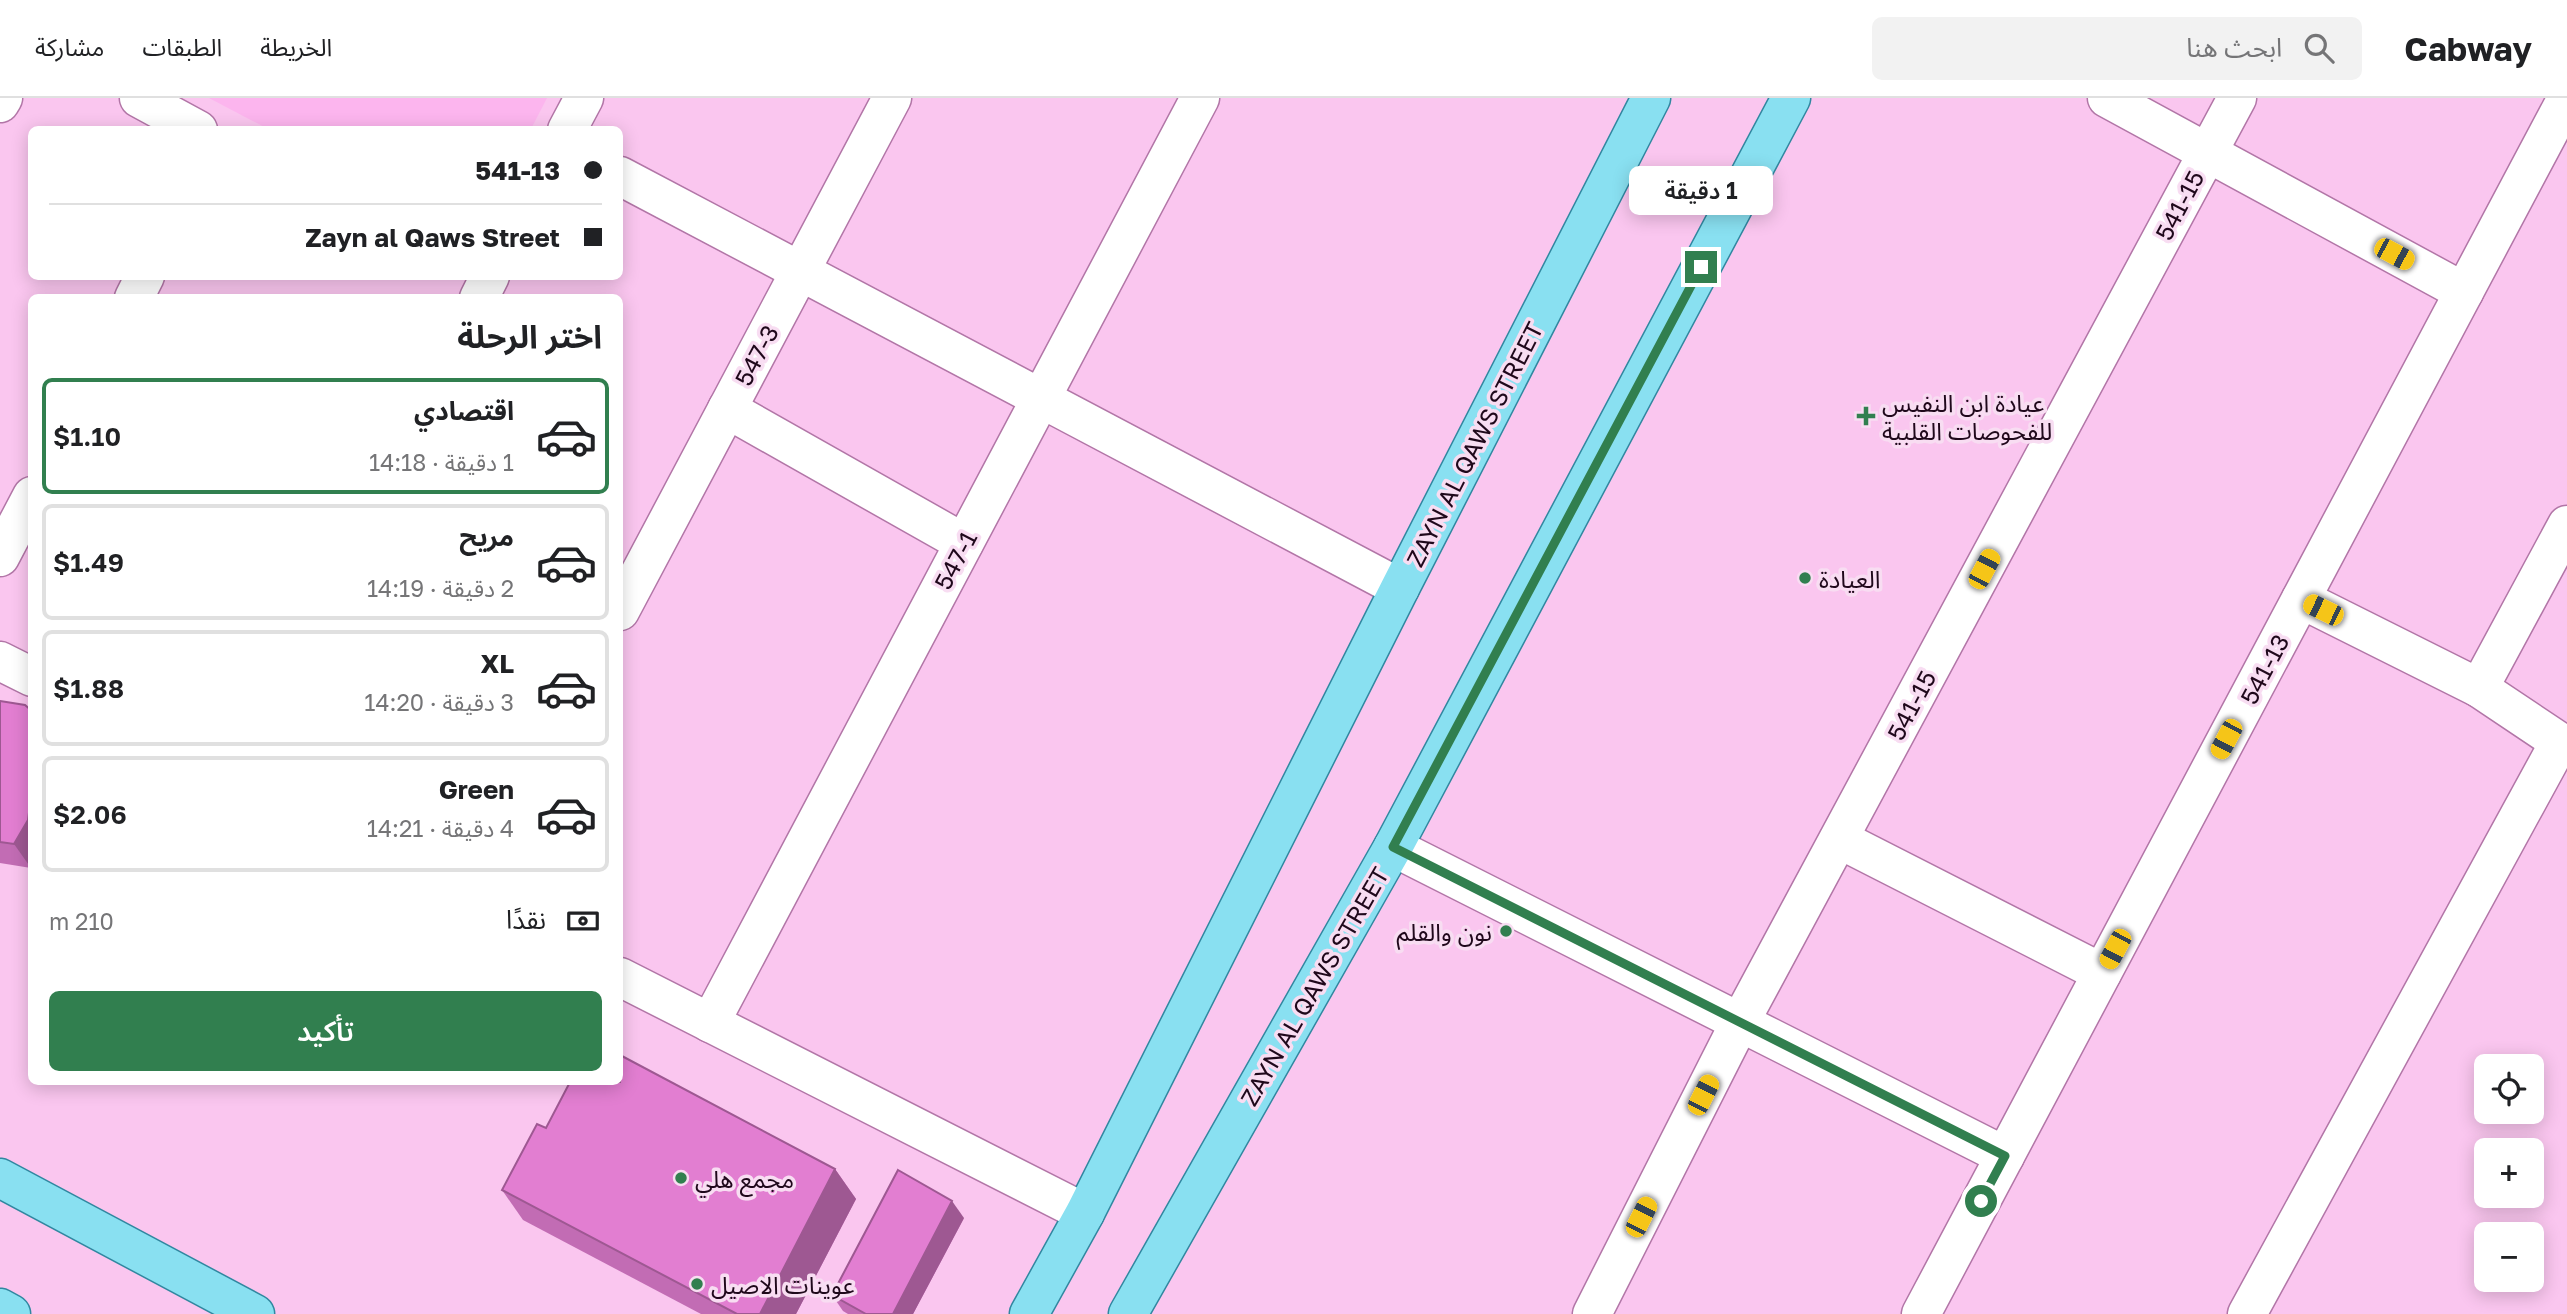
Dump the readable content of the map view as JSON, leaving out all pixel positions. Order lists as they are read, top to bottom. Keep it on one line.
{"streets":{"main road":["ZAYN AL QAWS STREET"],"street":["541-15","547-3","547-1","541-13"]},"places":{"health":["عيادة ابن النفيس للفحوصات القلبية"],"other":["العيادة","نون والقلم","مجمع هلي","عوينات الاصيل"]},"page":{"header":"Cabway","search":"ابحث هنا","nav":["الخريطة","الطبقات","مشاركة"],"banner":["541-13","Zayn al Qaws Street"],"bubble":"1 دقيقة","heading":"اختر الرحلة","list":[{"name":"اقتصادي","note":"1 دقيقة · 14:18","value":"$1.10"},{"name":"مريح","note":"2 دقيقة · 14:19","value":"$1.49"},{"name":"XL","note":"3 دقيقة · 14:20","value":"$1.88"},{"name":"Green","note":"4 دقيقة · 14:21","value":"$2.06"}],"pay":["نقدًا","210 m"],"buttons":"تأكيد","map_buttons":["+","−"]}}
